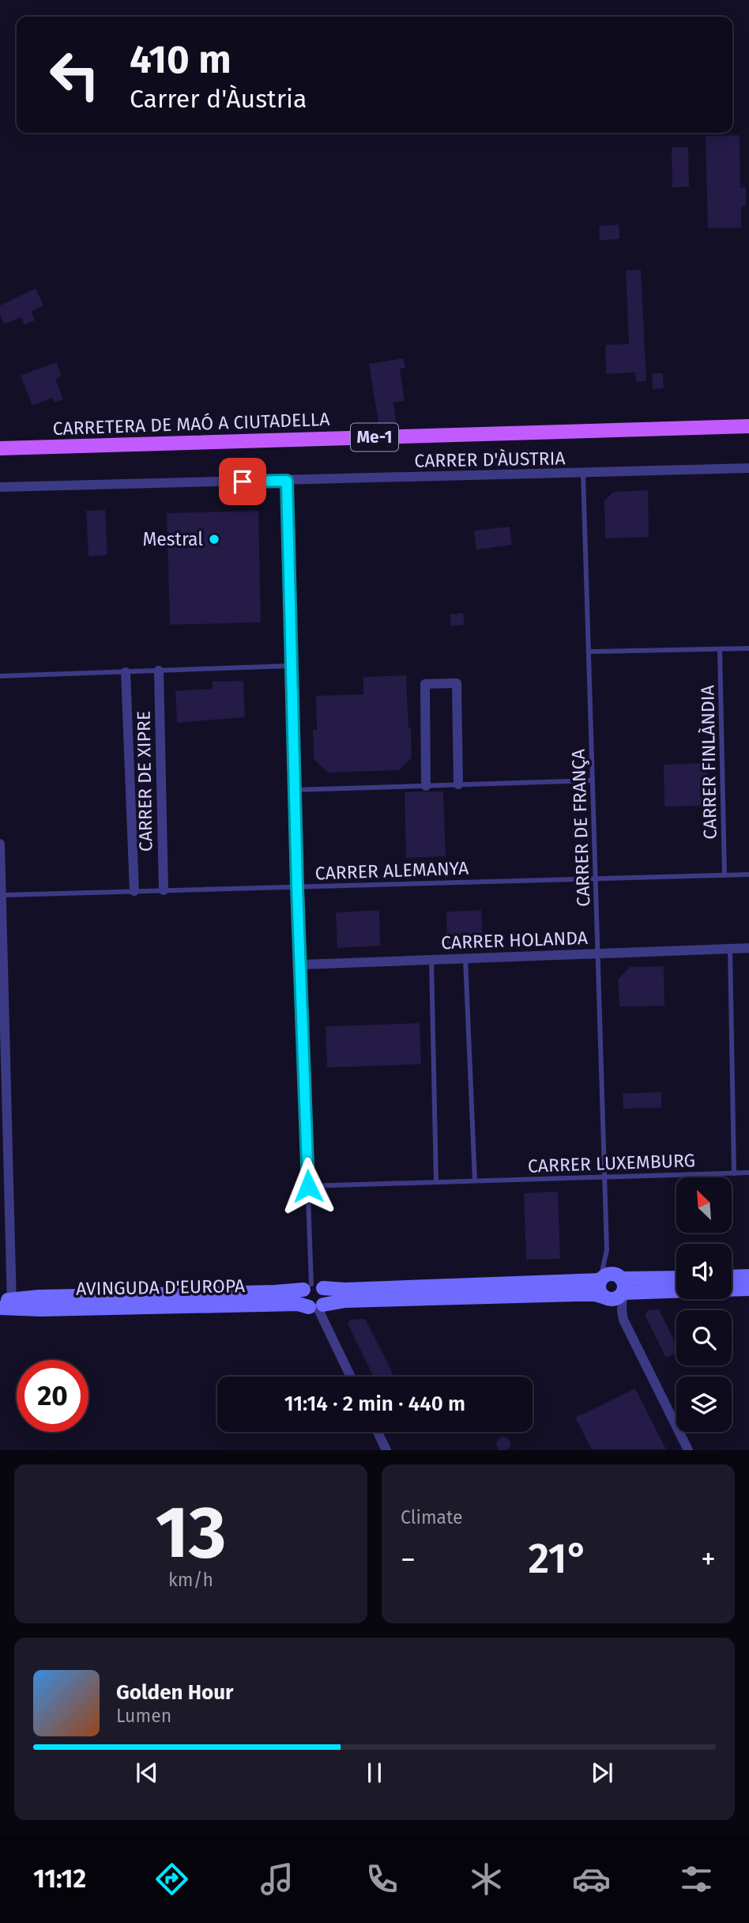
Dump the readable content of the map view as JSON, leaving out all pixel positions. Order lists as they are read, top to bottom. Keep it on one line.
{"streets":{"main road":["CARRETERA DE MAÓ A CIUTADELLA","Me-1"],"street":["CARRER D'ÀUSTRIA","CARRER DE XIPRE","CARRER HOLANDA","AVINGUDA D'EUROPA"],"lane":["CARRER FINLÀNDIA","CARRER DE FRANÇA","CARRER ALEMANYA","CARRER LUXEMBURG"]},"crossings":[["CARRER D'ÀUSTRIA","CARRER DE FRANÇA"],["CARRER FINLÀNDIA","CARRER ALEMANYA"],["CARRER DE XIPRE","CARRER ALEMANYA"],["CARRER DE FRANÇA","CARRER ALEMANYA"],["CARRER DE FRANÇA","CARRER HOLANDA"],["CARRER DE FRANÇA","CARRER LUXEMBURG"],["CARRER DE FRANÇA","AVINGUDA D'EUROPA"]],"places":["Mestral"],"north":"top left","page":{"turn":["410 m","Carrer d'Àustria"],"limit":"20","trip":"11:14 · 2 min · 440 m","tile":[["13","km/h"],"Climate"],"heat":["−","21°","+"],"song":["Golden Hour","Lumen"],"tabs":"11:12"}}
